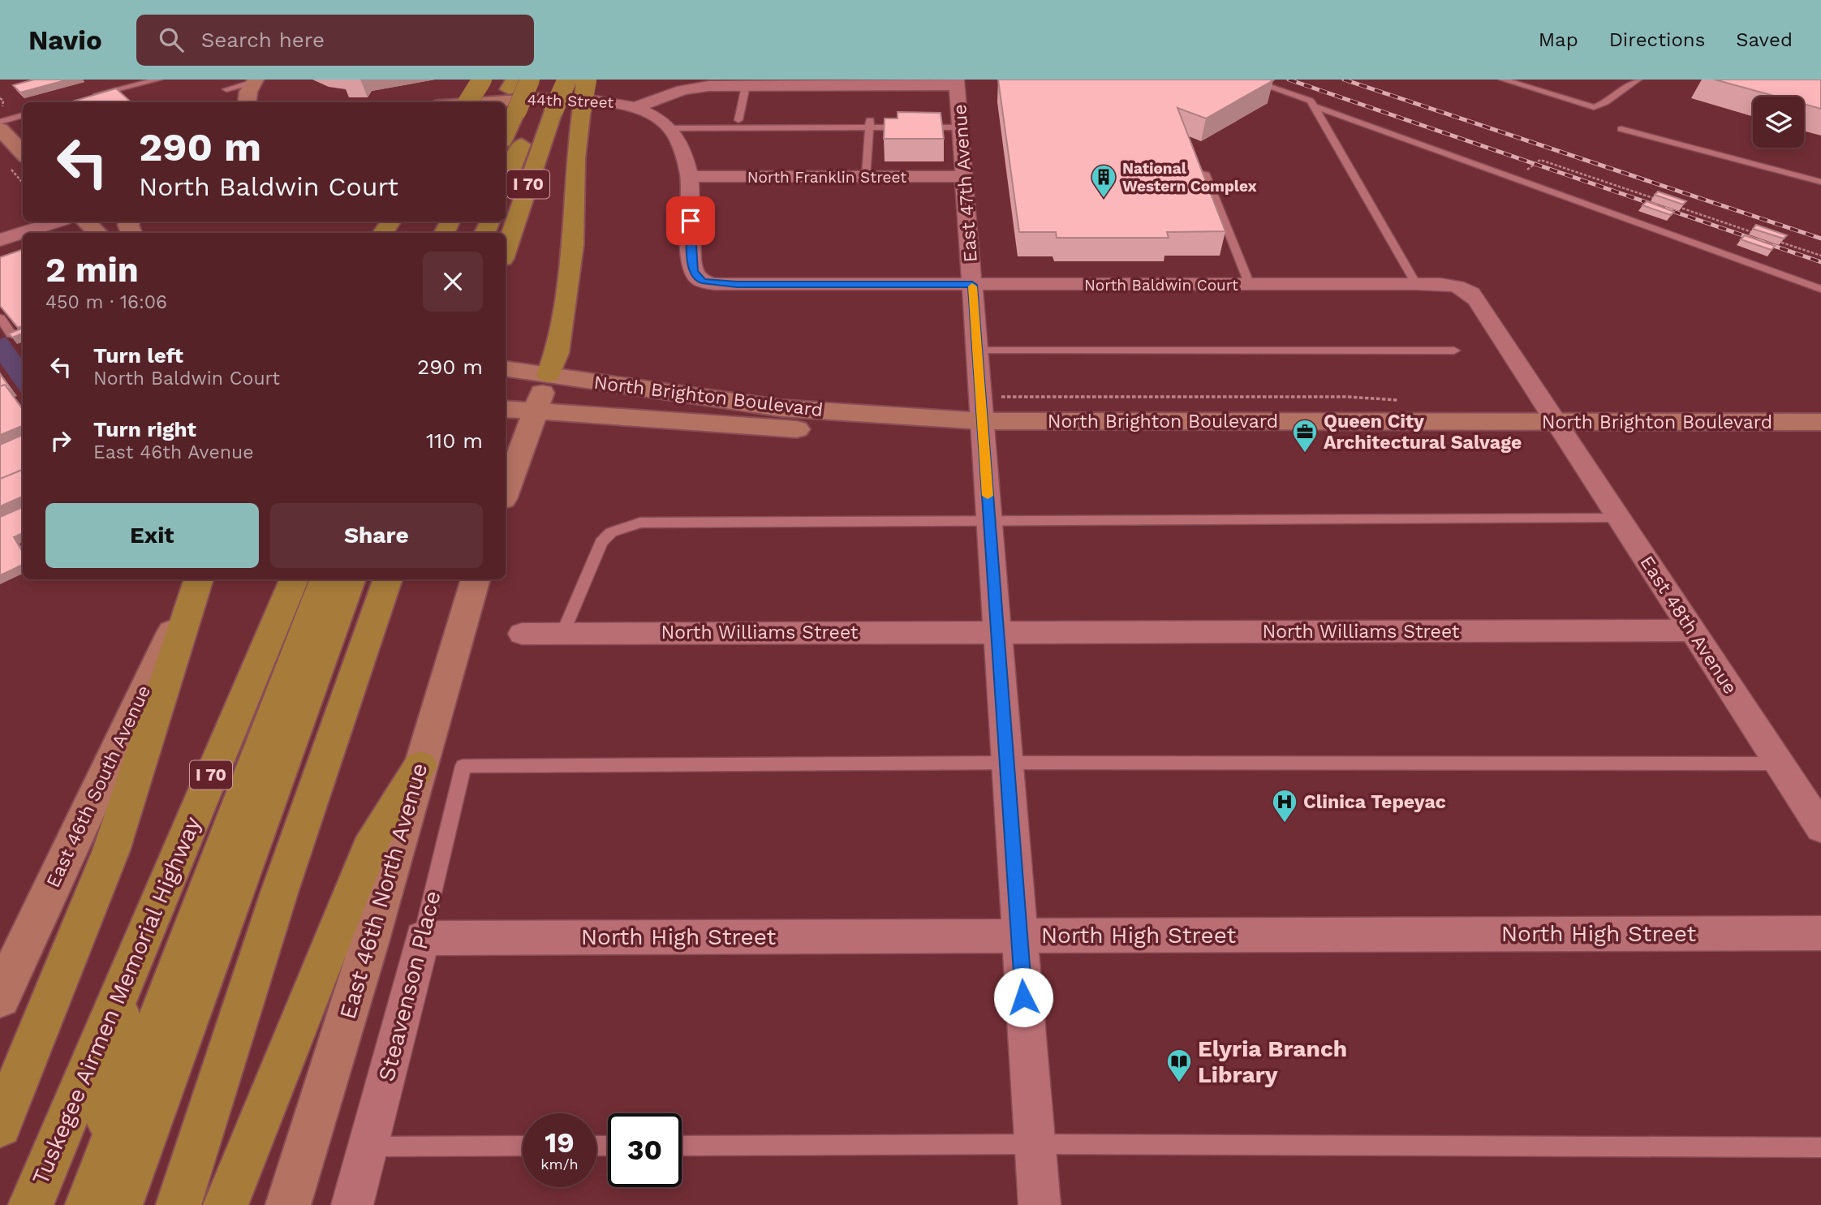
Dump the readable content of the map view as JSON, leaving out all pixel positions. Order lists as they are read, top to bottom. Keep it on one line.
{"streets":{"highway":["I 70","Tuskegee Airmen Memorial Highway"],"main road":["44th Street","North Brighton Boulevard","East 46th South Avenue","East 46th North Avenue"],"street":["North Franklin Street","East 47th Avenue","North Baldwin Court","East 48th Avenue","North Williams Street","North High Street","Steavenson Place"]},"crossings":[["44th Street","I 70"],["North Franklin Street","East 47th Avenue"],["North Franklin Street","North Baldwin Court"],["East 47th Avenue","North Baldwin Court"],["East 47th Avenue","North Brighton Boulevard"],["East 47th Avenue","North Williams Street"],["East 47th Avenue","North High Street"],["East 47th Avenue","Steavenson Place"],["North Baldwin Court","North Brighton Boulevard"],["North Baldwin Court","East 48th Avenue"],["North Brighton Boulevard","East 48th Avenue"],["East 48th Avenue","North Williams Street"],["North High Street","Steavenson Place"]],"places":{"building":["National Western Complex"],"office":["Queen City Architectural Salvage"],"hospital":["Clinica Tepeyac"],"library":["Elyria Branch Library"]},"page":{"header":"Navio","search":"Search here","nav":["Map","Directions","Saved"],"turn":["290 m","North Baldwin Court"],"heading":["2 min","450 m · 16:06"],"list":[{"name":"Turn left","note":"North Baldwin Court","value":"290 m"},{"name":"Turn right","note":"East 46th Avenue","value":"110 m"}],"buttons":["Exit","Share"],"speed":"19 km/h","limit":"30"}}
